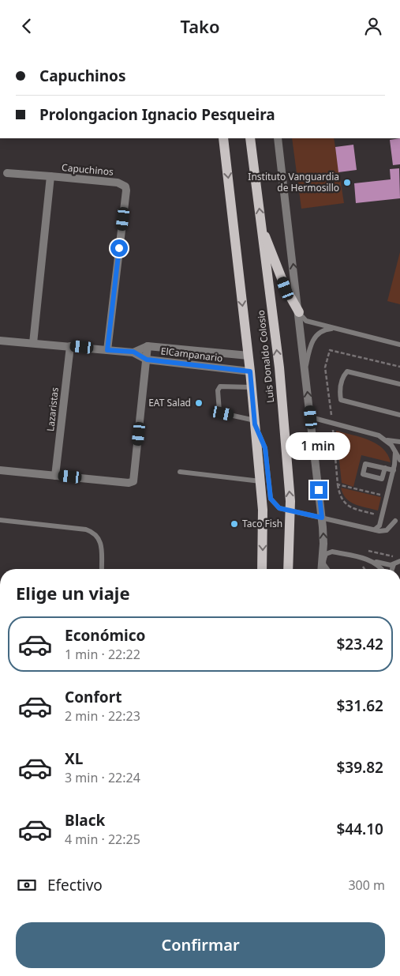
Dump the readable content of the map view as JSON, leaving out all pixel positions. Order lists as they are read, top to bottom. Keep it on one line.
{"streets":{"main road":["Luis Donaldo Colosio"],"street":["Capuchinos","ElCampanario","Lazaristas"]},"crossings":[["Capuchinos","ElCampanario"],["ElCampanario","Luis Donaldo Colosio"],["ElCampanario","Lazaristas"]],"places":["Instituto Vanguardia de Hermosillo","EAT Salad","Taco Fish"],"page":{"header":"Tako","banner":["Capuchinos","Prolongacion Ignacio Pesqueira"],"bubble":"1 min","heading":"Elige un viaje","list":[{"name":"Económico","note":"1 min · 22:22","value":"$23.42"},{"name":"Confort","note":"2 min · 22:23","value":"$31.62"},{"name":"XL","note":"3 min · 22:24","value":"$39.82"},{"name":"Black","note":"4 min · 22:25","value":"$44.10"}],"pay":["Efectivo","300 m"],"buttons":"Confirmar"}}
